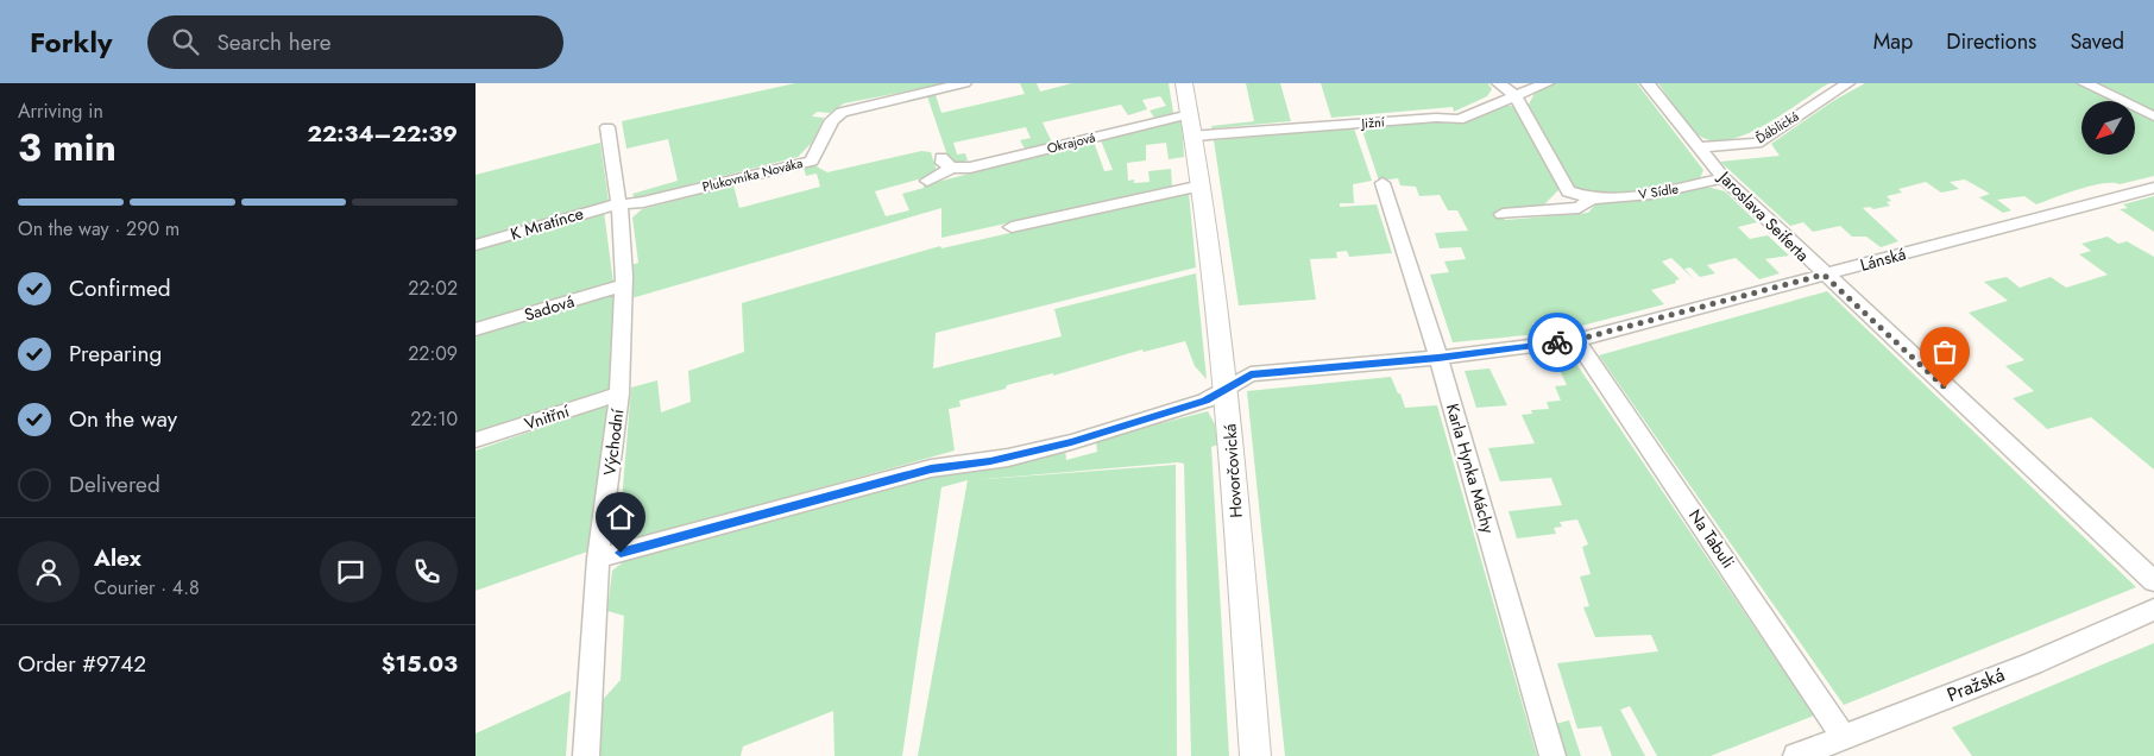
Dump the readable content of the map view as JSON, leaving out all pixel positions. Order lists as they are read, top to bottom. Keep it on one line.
{"streets":{"street":["Jižní","Ďáblická","Okrajová","Plukovníka Nováka","V Sídle","Jaroslava Seiferta","K Mratínce","Lánská","Sadová","Vnitřní","Východní","Karla Hynka Máchy","Hovorčovická","Na Tabuli","Pražská"]},"crossings":[["Jižní","Hovorčovická"],["Ďáblická","Jaroslava Seiferta"],["Okrajová","Hovorčovická"],["Plukovníka Nováka","K Mratínce"],["Plukovníka Nováka","Východní"],["V Sídle","Jaroslava Seiferta"],["Jaroslava Seiferta","Lánská"],["K Mratínce","Východní"],["Lánská","Východní"],["Lánská","Karla Hynka Máchy"],["Lánská","Hovorčovická"],["Lánská","Na Tabuli"],["Sadová","Východní"],["Vnitřní","Východní"],["Na Tabuli","Pražská"]],"north":"bottom left","page":{"header":"Forkly","search":"Search here","nav":["Map","Directions","Saved"],"heading":["3 min","Arriving in","22:34–22:39"],"panel":["Alex","Courier · 4.8","Order #9742","$15.03"],"bar":"On the way · 290 m","list":[["Confirmed","22:02"],["Preparing","22:09"],["On the way","22:10"],"Delivered"]}}
